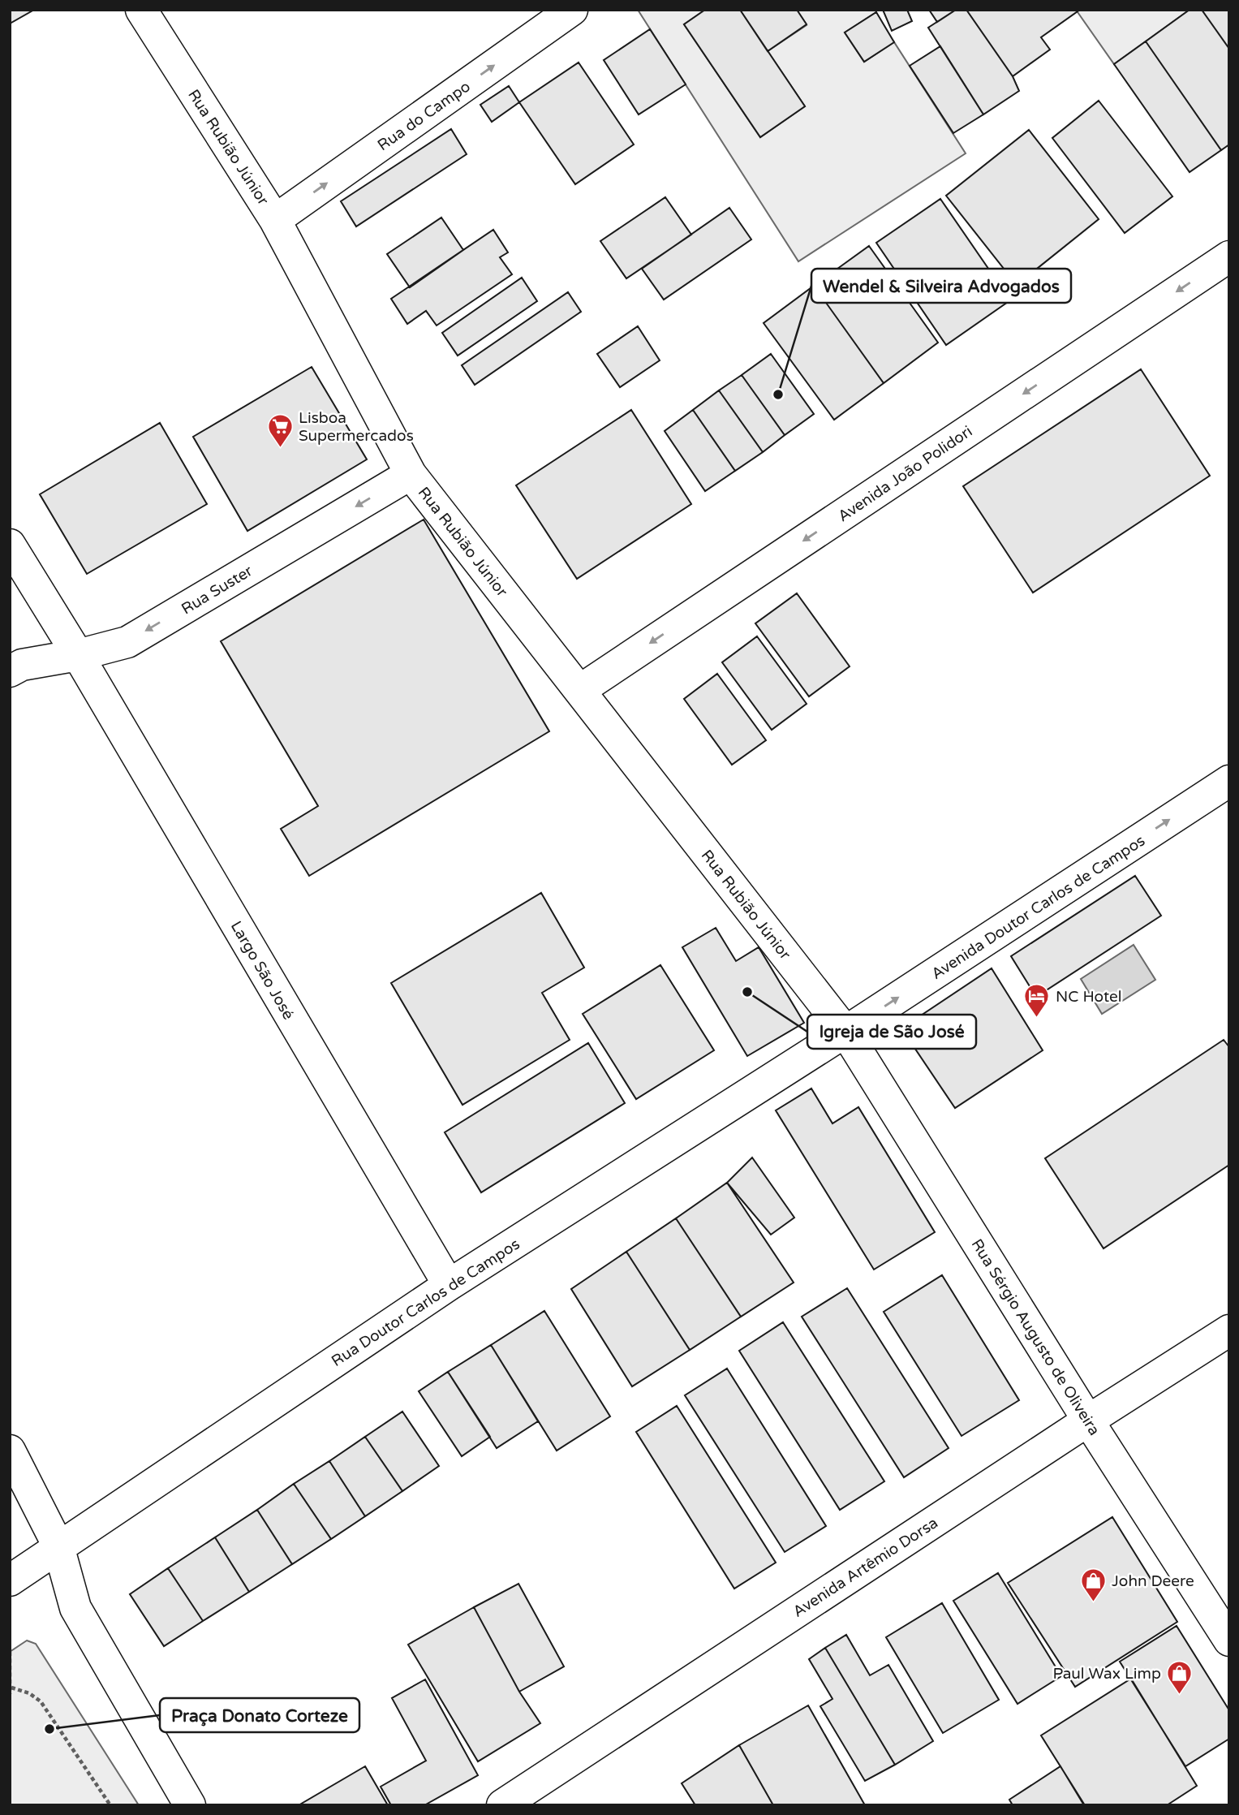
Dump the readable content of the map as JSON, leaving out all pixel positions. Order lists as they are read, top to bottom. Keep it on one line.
{"streets":{"street":["Rua do Campo","Rua Rubião Júnior","Avenida João Polidori","Rua Suster","Avenida Doutor Carlos de Campos","Largo São José","Rua Doutor Carlos de Campos","Rua Sérgio Augusto de Oliveira","Avenida Artêmio Dorsa"]},"crossings":[["Rua do Campo","Rua Rubião Júnior"],["Rua Rubião Júnior","Avenida João Polidori"],["Rua Rubião Júnior","Rua Suster"],["Rua Rubião Júnior","Avenida Doutor Carlos de Campos"],["Rua Rubião Júnior","Rua Doutor Carlos de Campos"],["Rua Rubião Júnior","Rua Sérgio Augusto de Oliveira"],["Rua Suster","Largo São José"],["Avenida Doutor Carlos de Campos","Rua Doutor Carlos de Campos"],["Avenida Doutor Carlos de Campos","Rua Sérgio Augusto de Oliveira"],["Largo São José","Rua Doutor Carlos de Campos"],["Rua Doutor Carlos de Campos","Rua Sérgio Augusto de Oliveira"],["Rua Sérgio Augusto de Oliveira","Avenida Artêmio Dorsa"]],"one_way":["Rua do Campo","Avenida João Polidori","Rua Suster","Avenida Doutor Carlos de Campos"],"places":{"other":["Wendel & Silveira Advogados","Igreja de São José","Praça Donato Corteze"],"supermarket":["Lisboa Supermercados"],"hotel":["NC Hotel"],"shop":["John Deere","Paul Wax Limp"]}}
